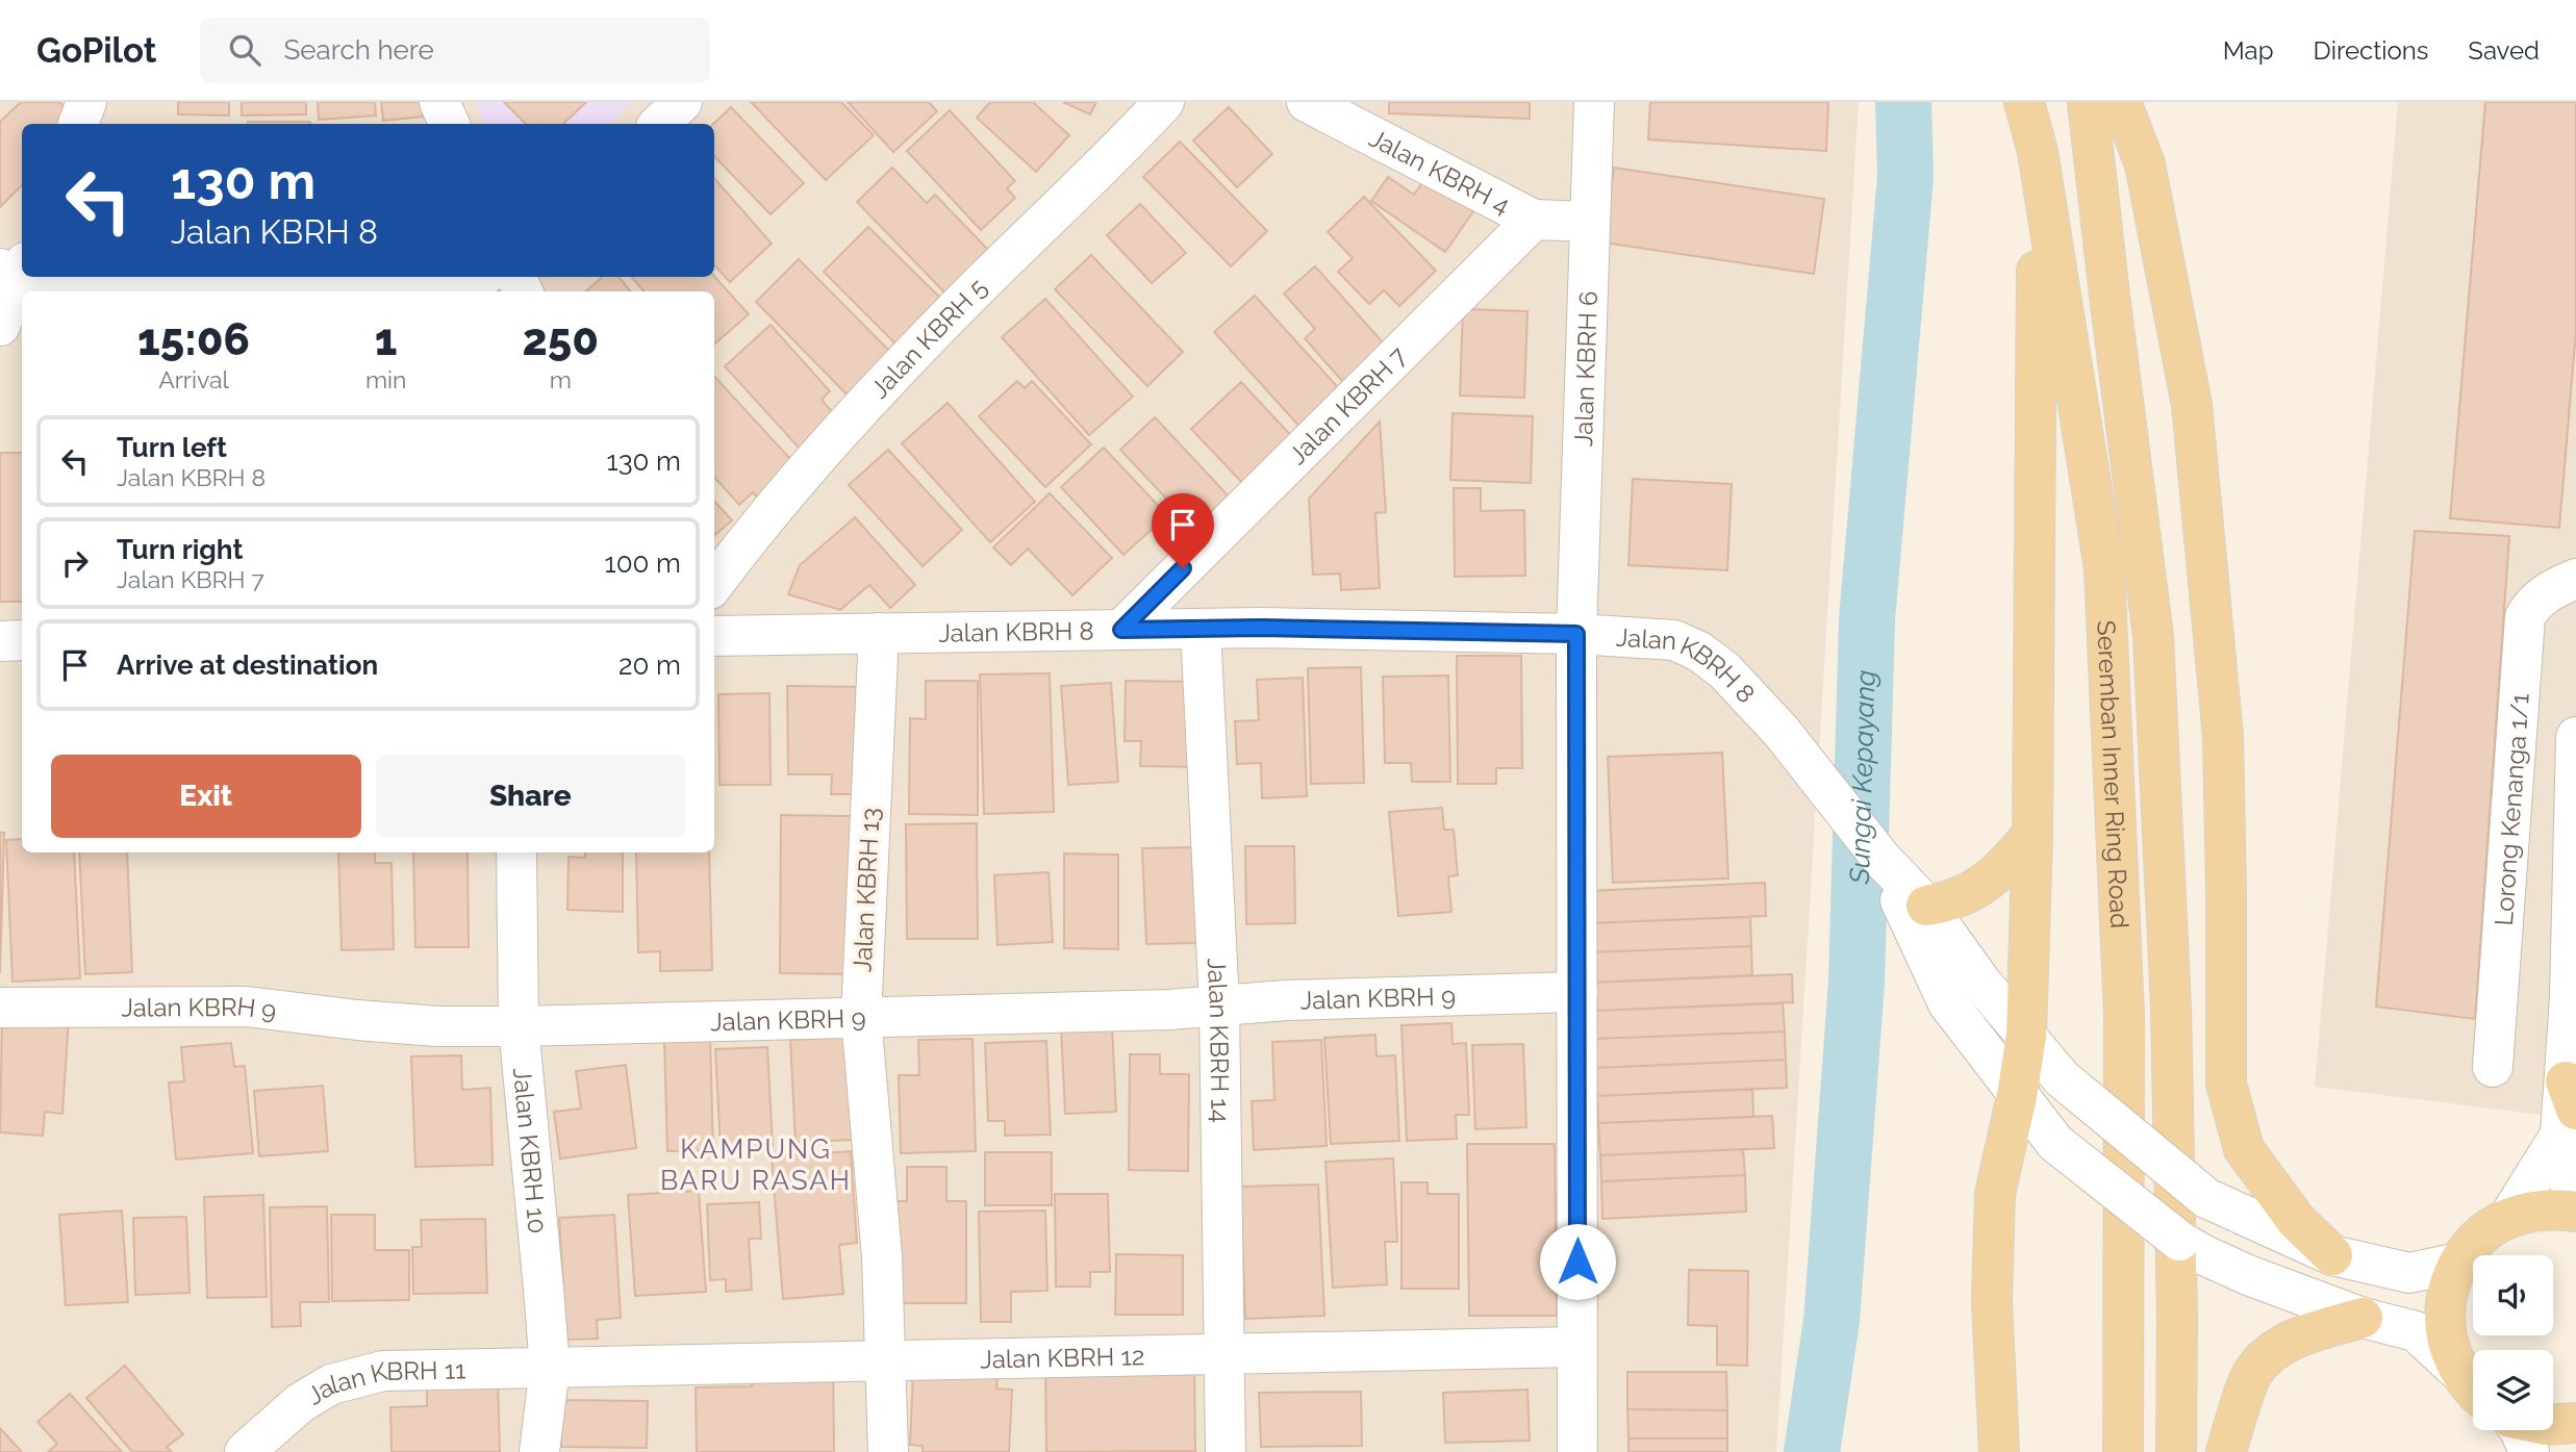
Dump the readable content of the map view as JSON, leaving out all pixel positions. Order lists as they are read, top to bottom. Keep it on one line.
{"streets":{"main road":["Seremban Inner Ring Road"],"street":["Jalan KBRH 4","Jalan KBRH 5","Jalan KBRH 6","Jalan KBRH 7","Jalan KBRH 8","Lorong Kenanga 1/1","Jalan KBRH 13","Jalan KBRH 9","Jalan KBRH 14","Jalan KBRH 10","Jalan KBRH 12","Jalan KBRH 11"]},"crossings":[["Jalan KBRH 4","Jalan KBRH 7"],["Jalan KBRH 6","Jalan KBRH 8"],["Jalan KBRH 6","Jalan KBRH 9"],["Jalan KBRH 6","Jalan KBRH 12"],["Jalan KBRH 7","Jalan KBRH 8"],["Jalan KBRH 8","Jalan KBRH 13"],["Jalan KBRH 8","Jalan KBRH 14"],["Jalan KBRH 13","Jalan KBRH 9"],["Jalan KBRH 13","Jalan KBRH 12"],["Jalan KBRH 9","Jalan KBRH 14"],["Jalan KBRH 9","Jalan KBRH 10"],["Jalan KBRH 14","Jalan KBRH 12"],["Jalan KBRH 10","Jalan KBRH 12"],["Jalan KBRH 10","Jalan KBRH 11"],["Jalan KBRH 12","Jalan KBRH 11"]],"districts":["KAMPUNG BARU RASAH"],"water":["Sungai Kepayang"],"page":{"header":"GoPilot","search":"Search here","nav":["Map","Directions","Saved"],"turn":["130 m","Jalan KBRH 8"],"eta":["15:06","Arrival","1","min","250","m"],"list":[{"name":"Turn left","note":"Jalan KBRH 8","value":"130 m"},{"name":"Turn right","note":"Jalan KBRH 7","value":"100 m"},{"name":"Arrive at destination","value":"20 m"}],"buttons":["Exit","Share"]}}
